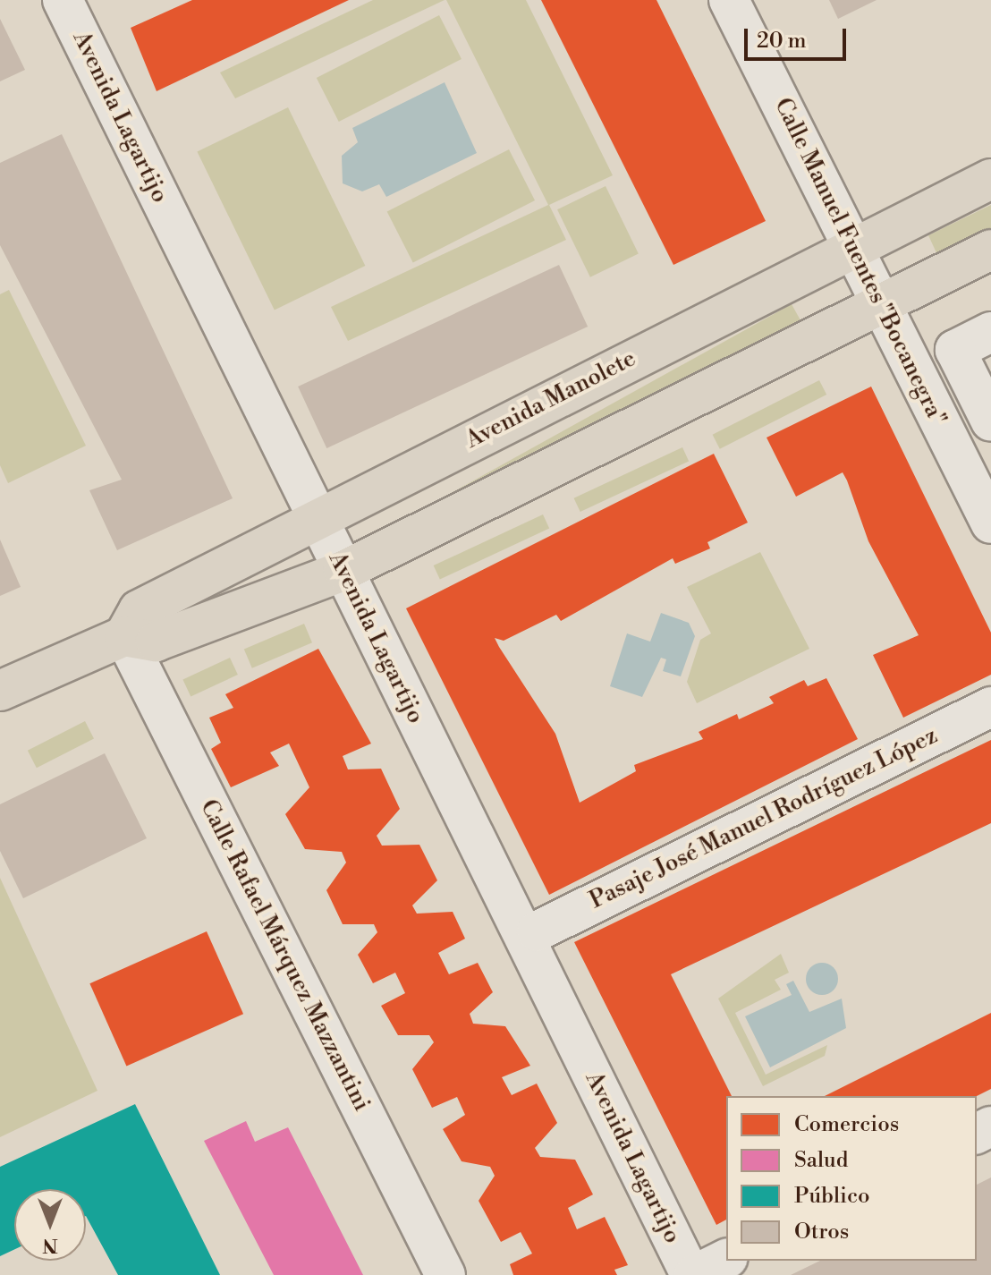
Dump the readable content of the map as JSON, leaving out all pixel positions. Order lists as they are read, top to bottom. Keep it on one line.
{"streets":{"main road":["Avenida Manolete"],"street":["Avenida Lagartijo","Calle Manuel Fuentes \"Bocanegra\"","Pasaje José Manuel Rodríguez López","Calle Rafael Márquez Mazzantini"]},"crossings":[["Avenida Lagartijo","Avenida Manolete"],["Calle Manuel Fuentes \"Bocanegra\"","Avenida Manolete"],["Avenida Manolete","Calle Rafael Márquez Mazzantini"]],"legend":["Comercios","Salud","Público","Otros"],"scale_bar":"20 m","north":"bottom"}
